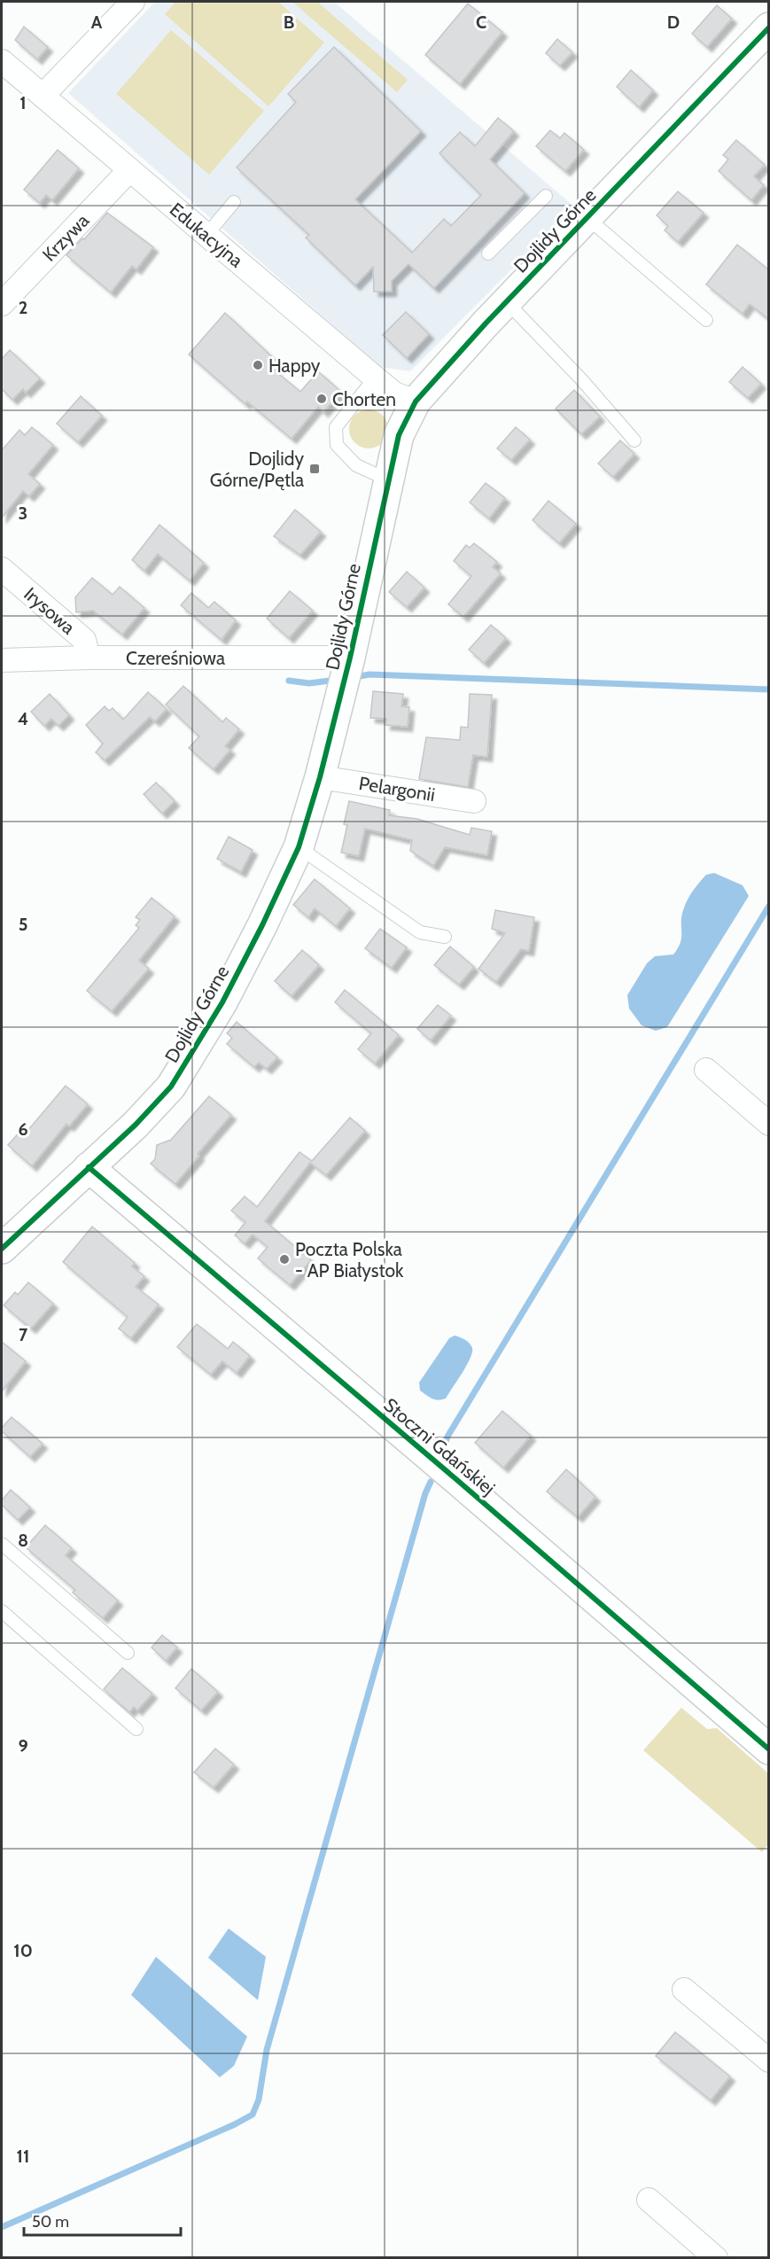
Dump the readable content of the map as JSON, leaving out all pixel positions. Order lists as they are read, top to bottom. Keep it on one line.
{"streets":{"street":["Dojlidy Górne","Edukacyjna","Krzywa","Irysowa","Czereśniowa","Pelargonii","Stoczni Gdańskiej"]},"crossings":[["Dojlidy Górne","Edukacyjna"],["Dojlidy Górne","Czereśniowa"],["Dojlidy Górne","Pelargonii"],["Dojlidy Górne","Stoczni Gdańskiej"],["Edukacyjna","Krzywa"],["Irysowa","Czereśniowa"]],"places":{"other":["Happy","Chorten","Poczta Polska - AP Białystok"],"transit":["Dojlidy Górne/Pętla"]},"scale_bar":"50 m","grid":{"columns":["A","B","C","D"],"rows":["1","2","3","4","5","6","7","8","9","10","11"]}}
